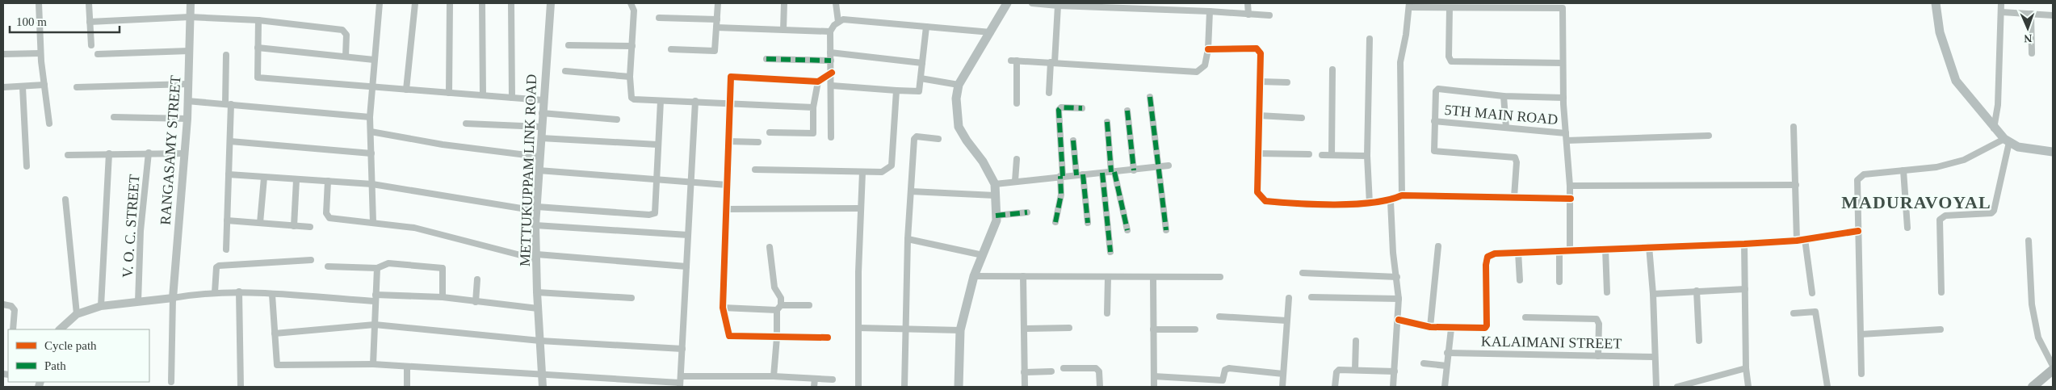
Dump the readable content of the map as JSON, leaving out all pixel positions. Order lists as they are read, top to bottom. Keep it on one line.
{"streets":{"street":["5TH MAIN ROAD","RANGASAMY STREET","METTUKUPPAM LINK ROAD","V. O. C. STREET","KALAIMANI STREET"]},"districts":["MADURAVOYAL"],"legend":["Cycle path","Path"],"scale_bar":"100 m","north":"bottom"}
